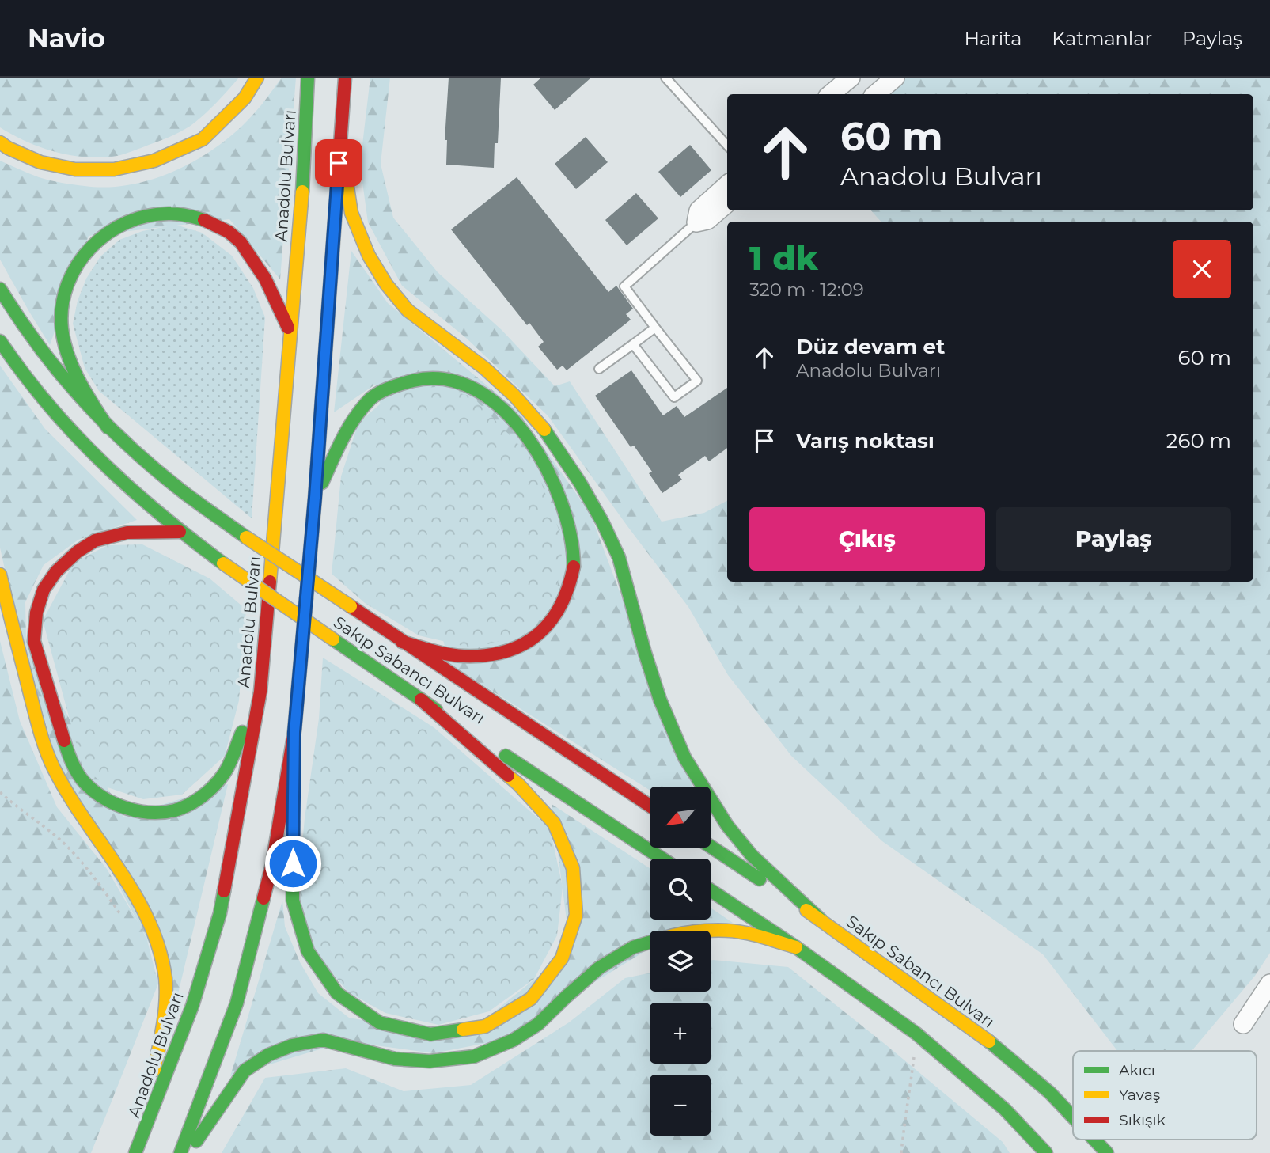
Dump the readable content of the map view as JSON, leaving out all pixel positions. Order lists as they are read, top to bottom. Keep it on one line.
{"streets":{"main road":["Anadolu Bulvarı","Sakıp Sabancı Bulvarı"]},"legend":["Akıcı","Yavaş","Sıkışık"],"north":"bottom left","page":{"header":"Navio","nav":["Harita","Katmanlar","Paylaş"],"turn":["60 m","Anadolu Bulvarı"],"heading":["1 dk","320 m · 12:09"],"list":[{"name":"Düz devam et","note":"Anadolu Bulvarı","value":"60 m"},{"name":"Varış noktası","value":"260 m"}],"buttons":["Çıkış","Paylaş"],"map_buttons":["+","−"]}}
